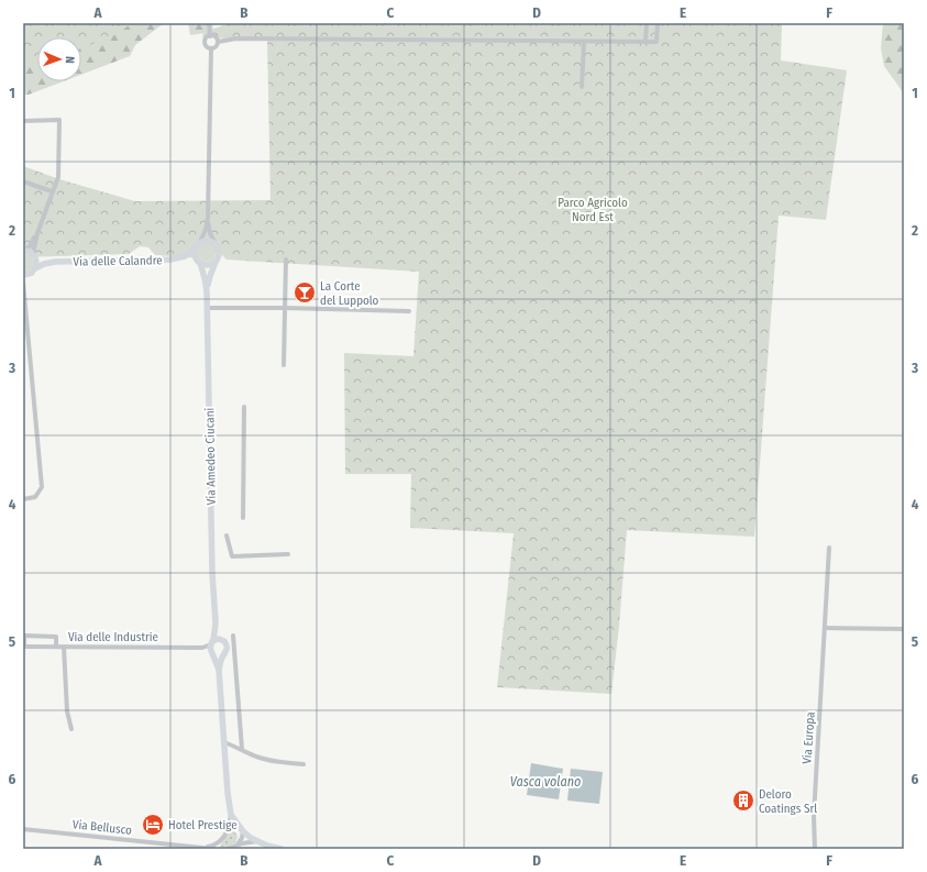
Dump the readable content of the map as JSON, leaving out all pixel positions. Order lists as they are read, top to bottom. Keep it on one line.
{"streets":{"main road":["Via delle Calandre","Via Amedeo Ciucani"],"street":["Via delle Industrie","Via Europa","Via Bellusco"]},"crossings":[["Via delle Calandre","Via Amedeo Ciucani"],["Via Amedeo Ciucani","Via delle Industrie"]],"water":["Vasca volano"],"parks":["Parco Agricolo Nord Est"],"places":{"bar":["La Corte del Luppolo"],"building":["Deloro Coatings Srl"],"hotel":["Hotel Prestige"]},"north":"right","grid":{"columns":["A","B","C","D","E","F"],"rows":["1","2","3","4","5","6"]}}
